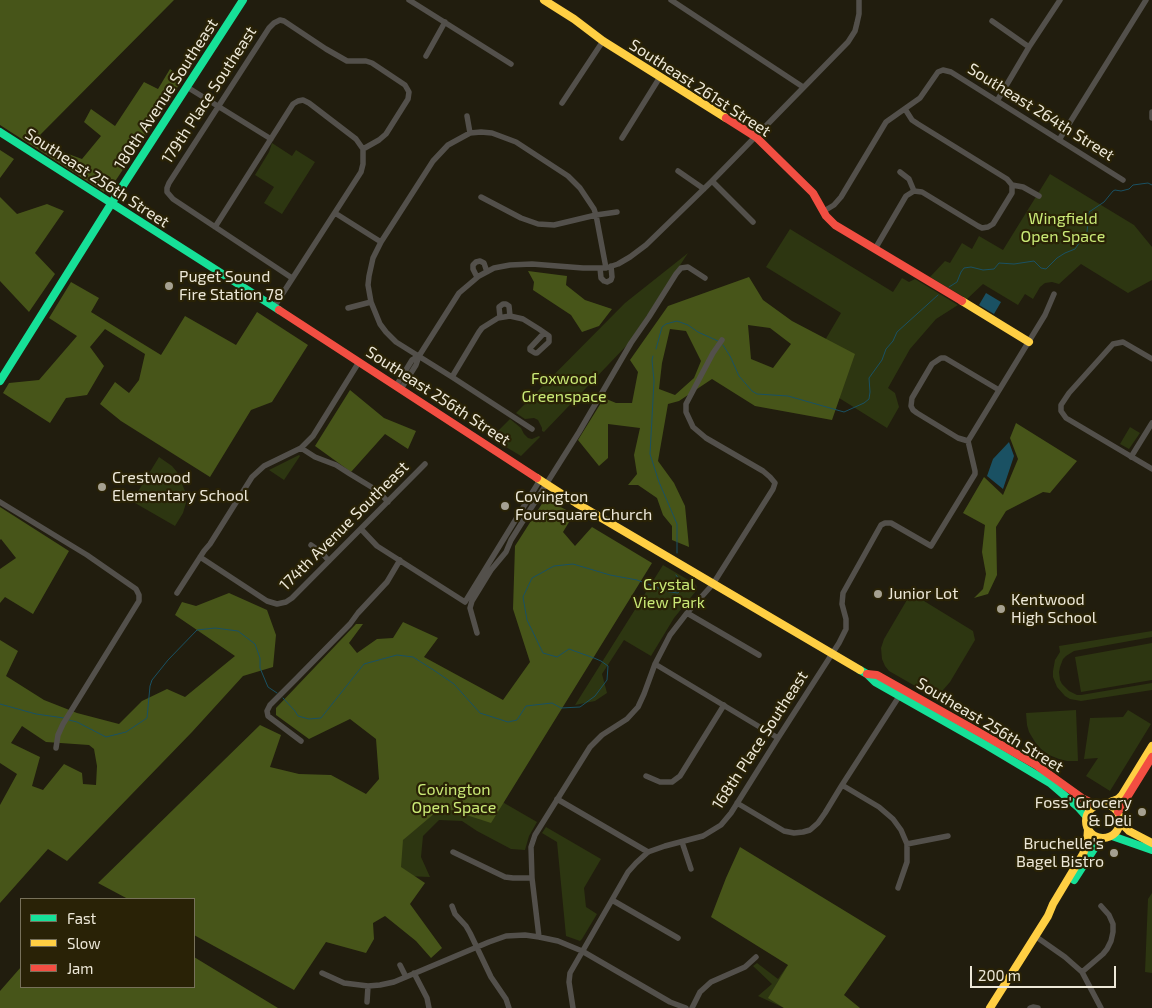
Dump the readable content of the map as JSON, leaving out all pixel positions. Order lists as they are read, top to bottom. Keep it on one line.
{"streets":{"main road":["Southeast 261st Street","180th Avenue Southeast","Southeast 256th Street"],"street":["179th Place Southeast","Southeast 264th Street","174th Avenue Southeast","168th Place Southeast"]},"crossings":[["180th Avenue Southeast","Southeast 256th Street"],["Southeast 256th Street","168th Place Southeast"]],"parks":["Wingfield Open Space","Foxwood Greenspace","Crystal View Park","Covington Open Space"],"places":["Puget Sound Fire Station 78","Crestwood Elementary School","Covington Foursquare Church","Junior Lot","Kentwood High School","Foss' Grocery & Deli","Bruchelle's Bagel Bistro"],"legend":["Fast","Slow","Jam"],"scale_bar":"200 m"}
